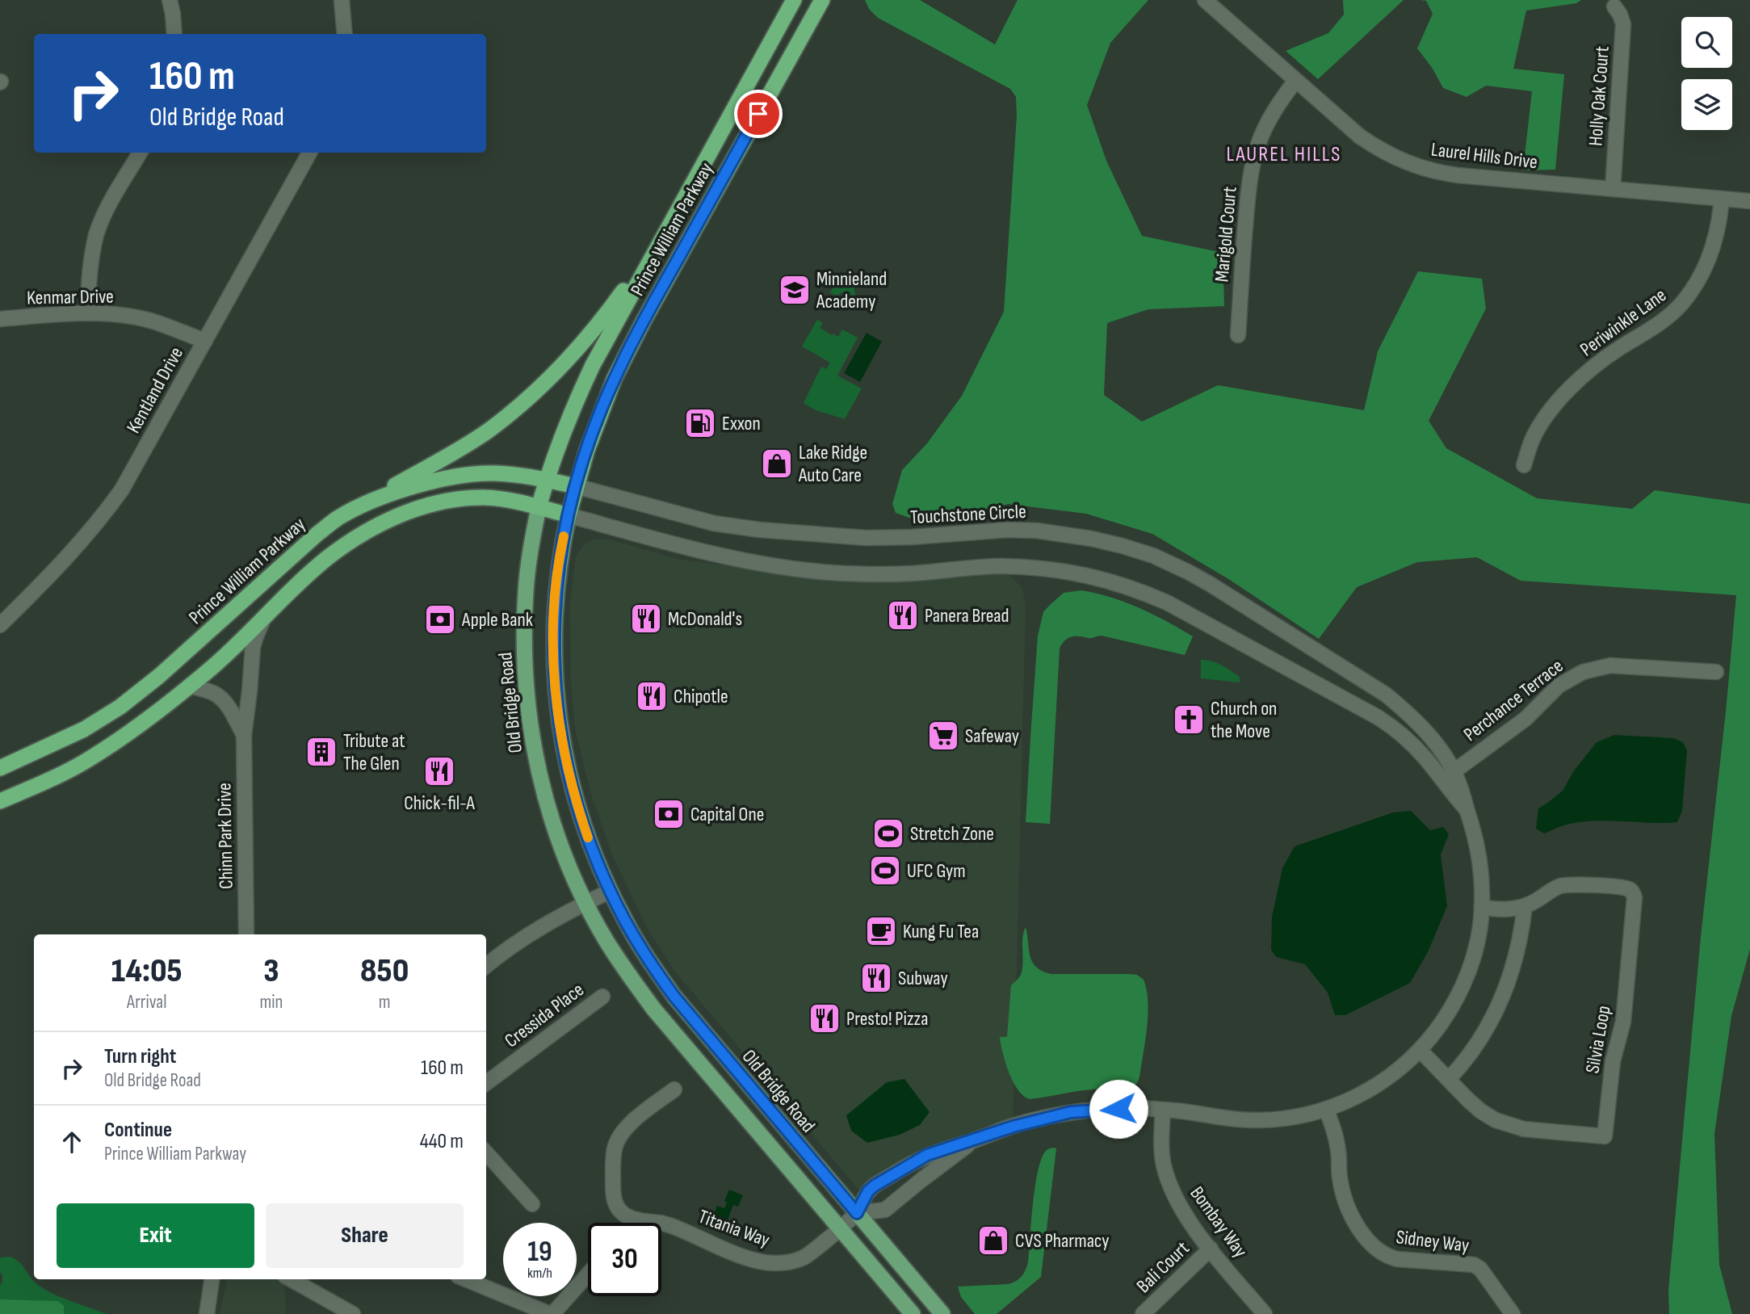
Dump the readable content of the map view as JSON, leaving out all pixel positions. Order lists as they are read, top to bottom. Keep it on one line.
{"streets":{"highway":["Prince William Parkway"],"main road":["Old Bridge Road"],"street":["Holly Oak Court","Laurel Hills Drive","Marigold Court","Kenmar Drive","Periwinkle Lane","Kentland Drive","Touchstone Circle","Perchance Terrace","Chinn Park Drive","Cressida Place","Silvia Loop","Bombay Way","Titania Way","Sidney Way","Bali Court"]},"crossings":[["Holly Oak Court","Laurel Hills Drive"],["Laurel Hills Drive","Marigold Court"],["Laurel Hills Drive","Periwinkle Lane"],["Prince William Parkway","Touchstone Circle"],["Prince William Parkway","Old Bridge Road"],["Kenmar Drive","Kentland Drive"],["Touchstone Circle","Perchance Terrace"],["Touchstone Circle","Old Bridge Road"],["Touchstone Circle","Silvia Loop"],["Touchstone Circle","Bombay Way"],["Touchstone Circle","Titania Way"],["Touchstone Circle","Sidney Way"],["Old Bridge Road","Titania Way"],["Bombay Way","Bali Court"]],"districts":["LAUREL HILLS"],"places":{"school or university":["Minnieland Academy"],"fuel station":["Exxon"],"shop":["Lake Ridge Auto Care","CVS Pharmacy"],"restaurant":["Panera Bread","McDonald's","Chipotle","Chick-fil-A","Subway","Presto! Pizza"],"bank":["Apple Bank","Capital One"],"church":["Church on the Move"],"supermarket":["Safeway"],"building":["Tribute at The Glen"],"sports":["Stretch Zone","UFC Gym"],"cafe":["Kung Fu Tea"]},"page":{"turn":["160 m","Old Bridge Road"],"eta":["14:05","Arrival","3","min","850","m"],"list":[{"name":"Turn right","note":"Old Bridge Road","value":"160 m"},{"name":"Continue","note":"Prince William Parkway","value":"440 m"}],"buttons":["Exit","Share"],"speed":"19 km/h","limit":"30"}}
